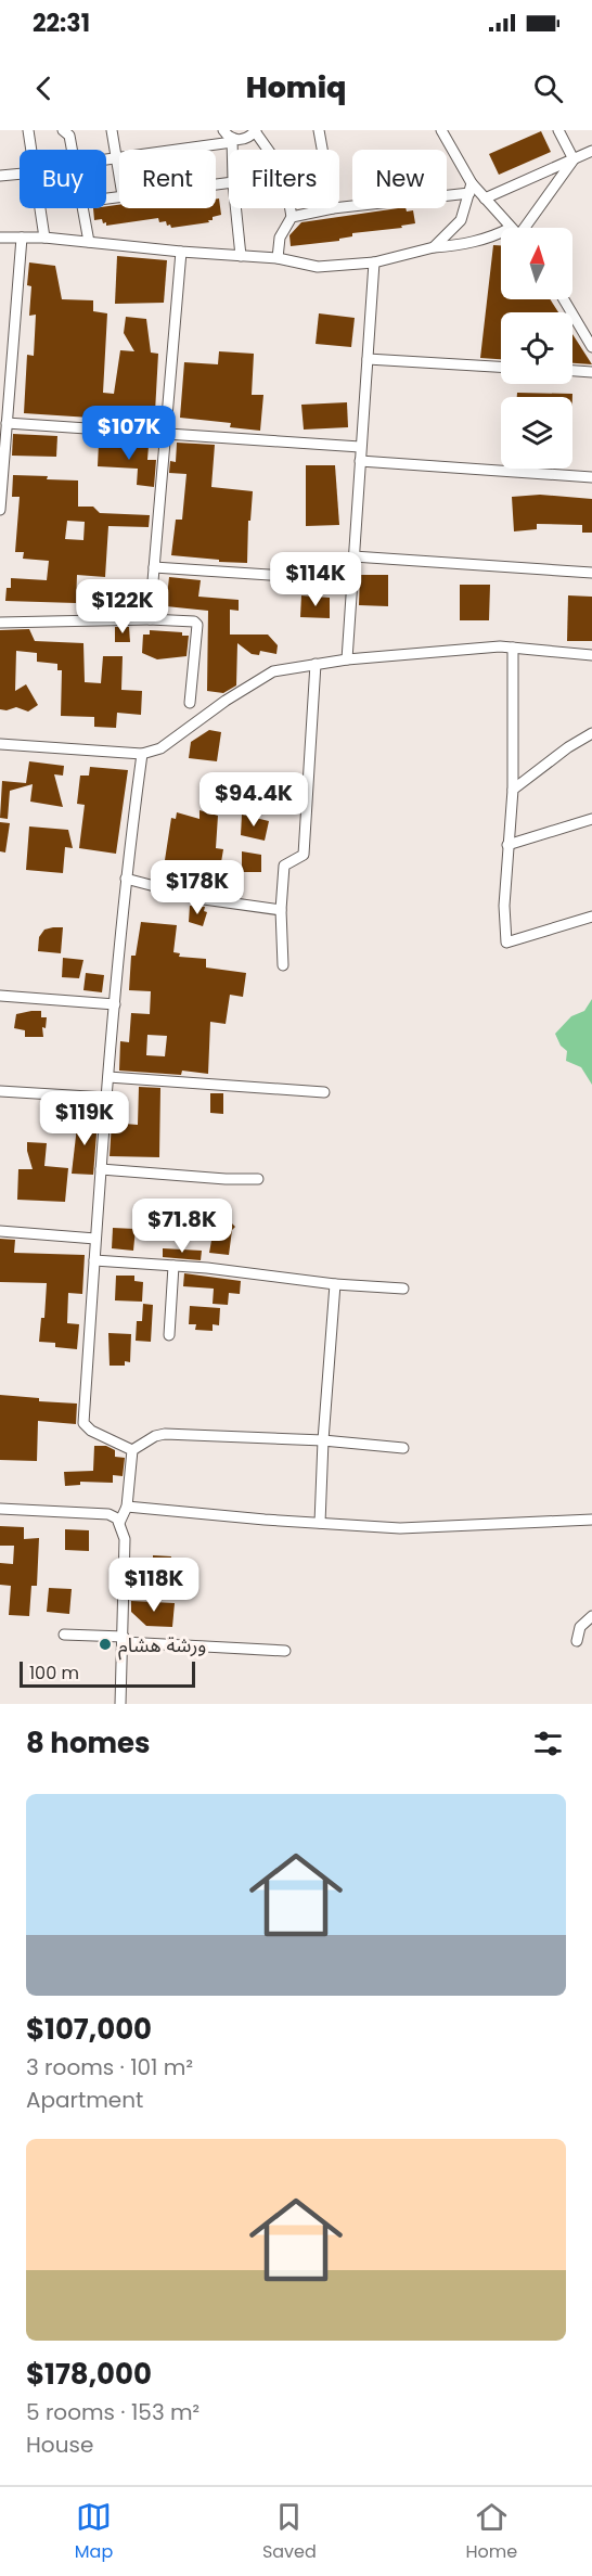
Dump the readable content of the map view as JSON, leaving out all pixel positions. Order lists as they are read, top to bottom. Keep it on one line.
{"places":["ورشة هشام"],"scale_bar":"100 m","north":"top","page":{"status":"22:31","header":"Homiq","chip":["Buy","Rent","Filters","New"],"price":["$107K","$114K","$122K","$94.4K","$178K","$119K","$71.8K","$118K"],"scale":"100 m","heading":"8 homes","list":[{"name":"$107,000","note":"3 rooms · 101 m² · Apartment"},{"name":"$178,000","note":"5 rooms · 153 m² · House"}],"tabs":["Map","Saved","Home"]}}
